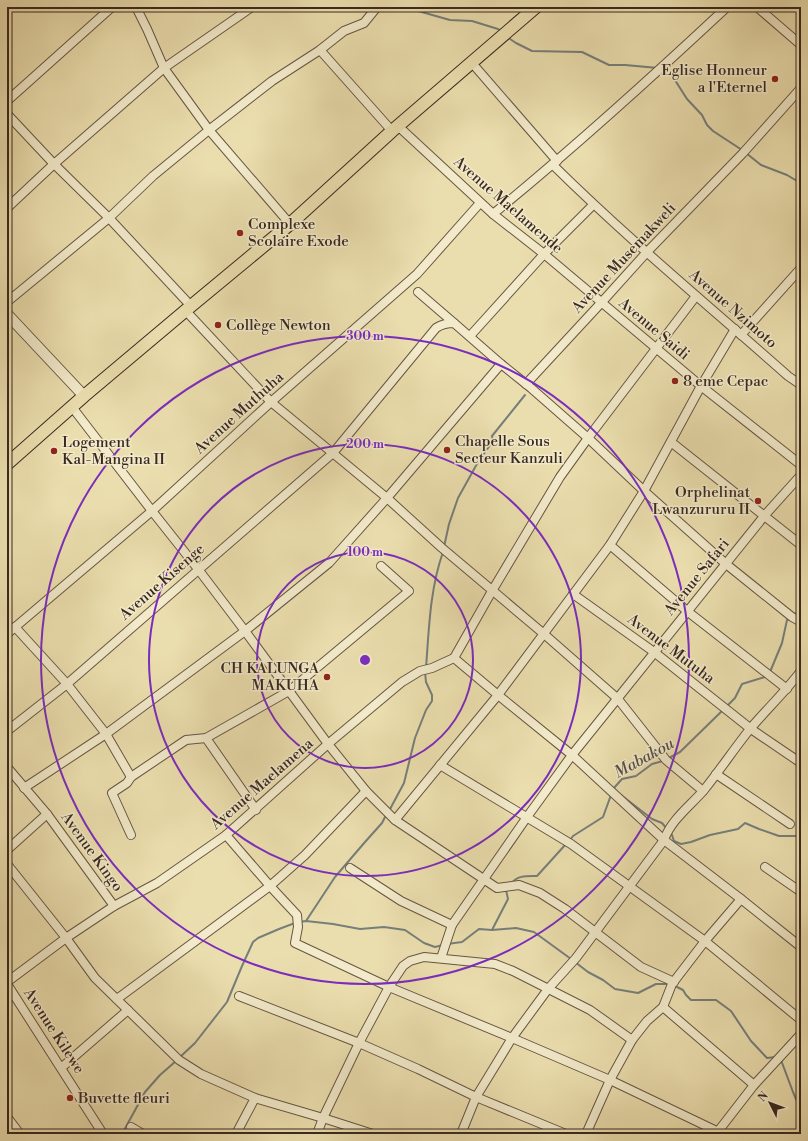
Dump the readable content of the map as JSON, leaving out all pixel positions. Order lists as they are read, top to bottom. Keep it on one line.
{"streets":{"street":["Avenue Maelamende","Avenue Musemakweli","Avenue Nzimoto","Avenue Saidi","Avenue Muthuha","Avenue Safari","Avenue Kisenge","Avenue Mutuha","Avenue Maelamena","Avenue Kingo","Avenue Kilewe"]},"crossings":[["Avenue Maelamende","Avenue Musemakweli"],["Avenue Maelamende","Avenue Saidi"],["Avenue Maelamende","Avenue Muthuha"],["Avenue Musemakweli","Avenue Nzimoto"],["Avenue Musemakweli","Avenue Saidi"],["Avenue Safari","Avenue Mutuha"],["Avenue Maelamena","Avenue Kingo"]],"water":["Mabakou"],"places":["Eglise Honneur a l'Eternel","Complexe Scolaire Exode","Collège Newton","8 eme Cepac","Chapelle Sous Secteur Kanzuli","Logement Kal-Mangina II","Orphelinat Lwanzururu II","CH KALUNGA MAKUHA","Buvette fleuri"],"north":"top left","rings":["300 m","200 m","100 m"]}
